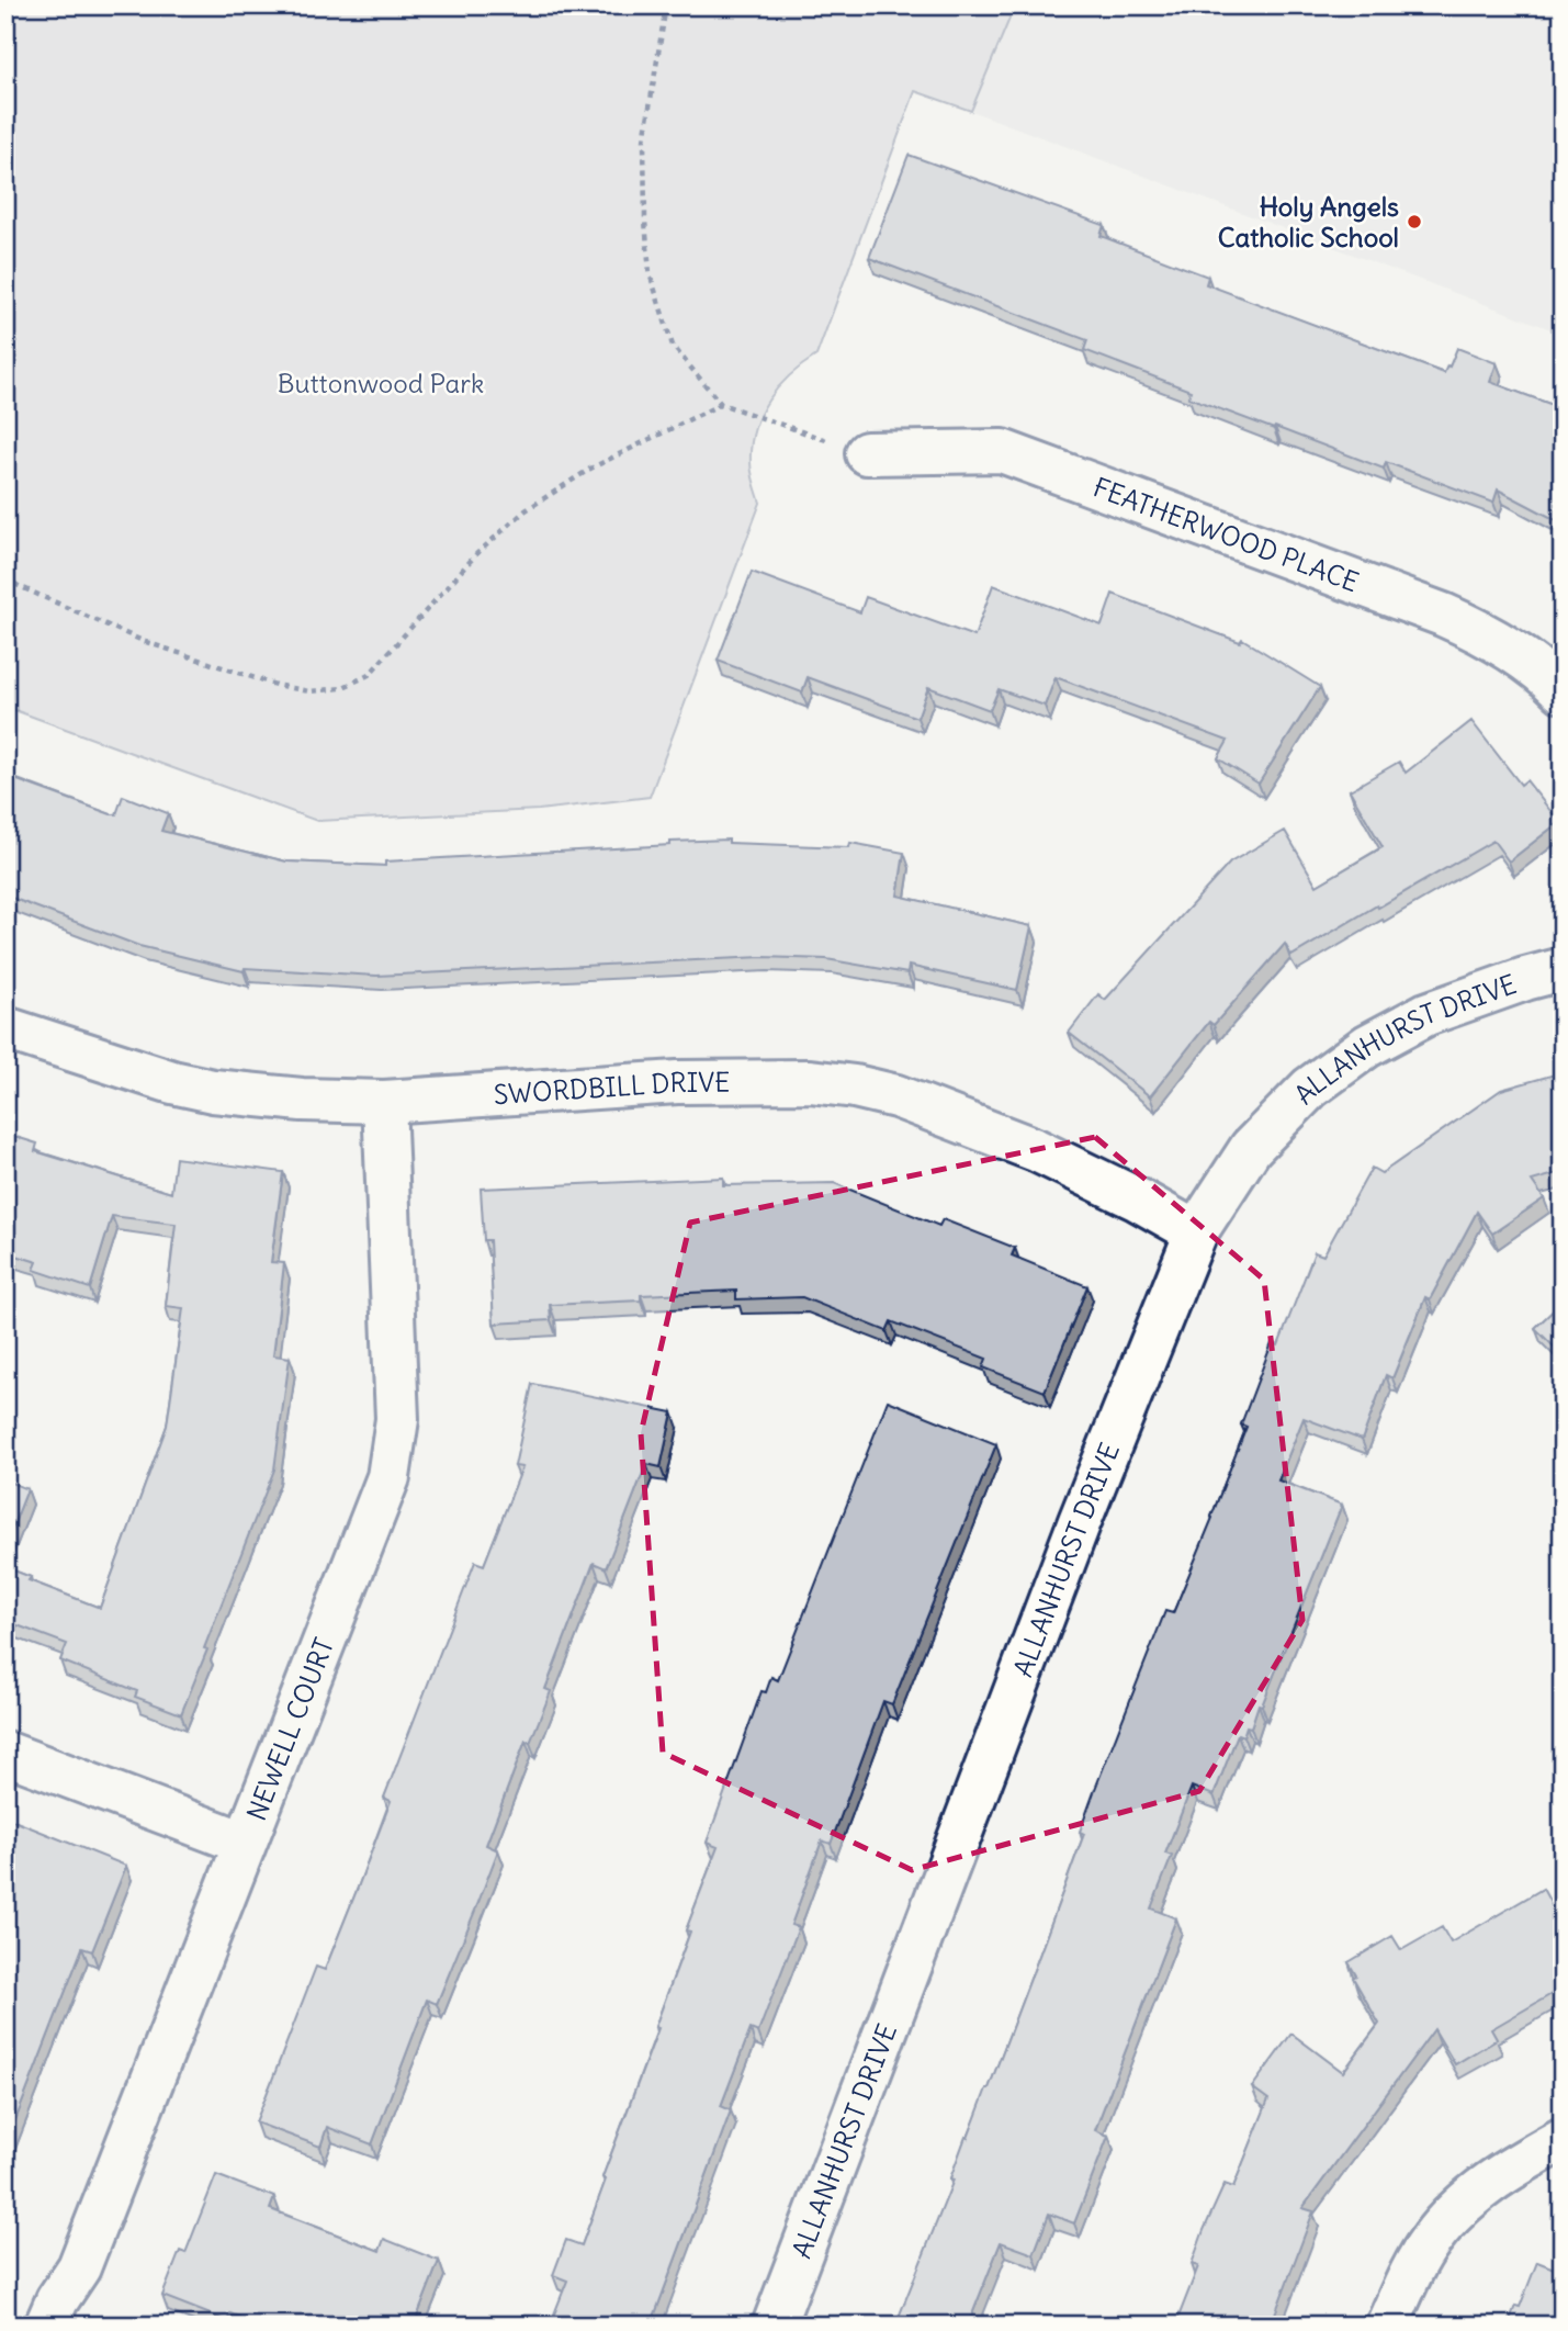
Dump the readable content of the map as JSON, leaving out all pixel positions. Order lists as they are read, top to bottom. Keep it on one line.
{"streets":{"street":["FEATHERWOOD PLACE","ALLANHURST DRIVE","SWORDBILL DRIVE","NEWELL COURT"]},"crossings":[["ALLANHURST DRIVE","SWORDBILL DRIVE"],["SWORDBILL DRIVE","NEWELL COURT"]],"parks":["Buttonwood Park"],"places":["Holy Angels Catholic School"]}
